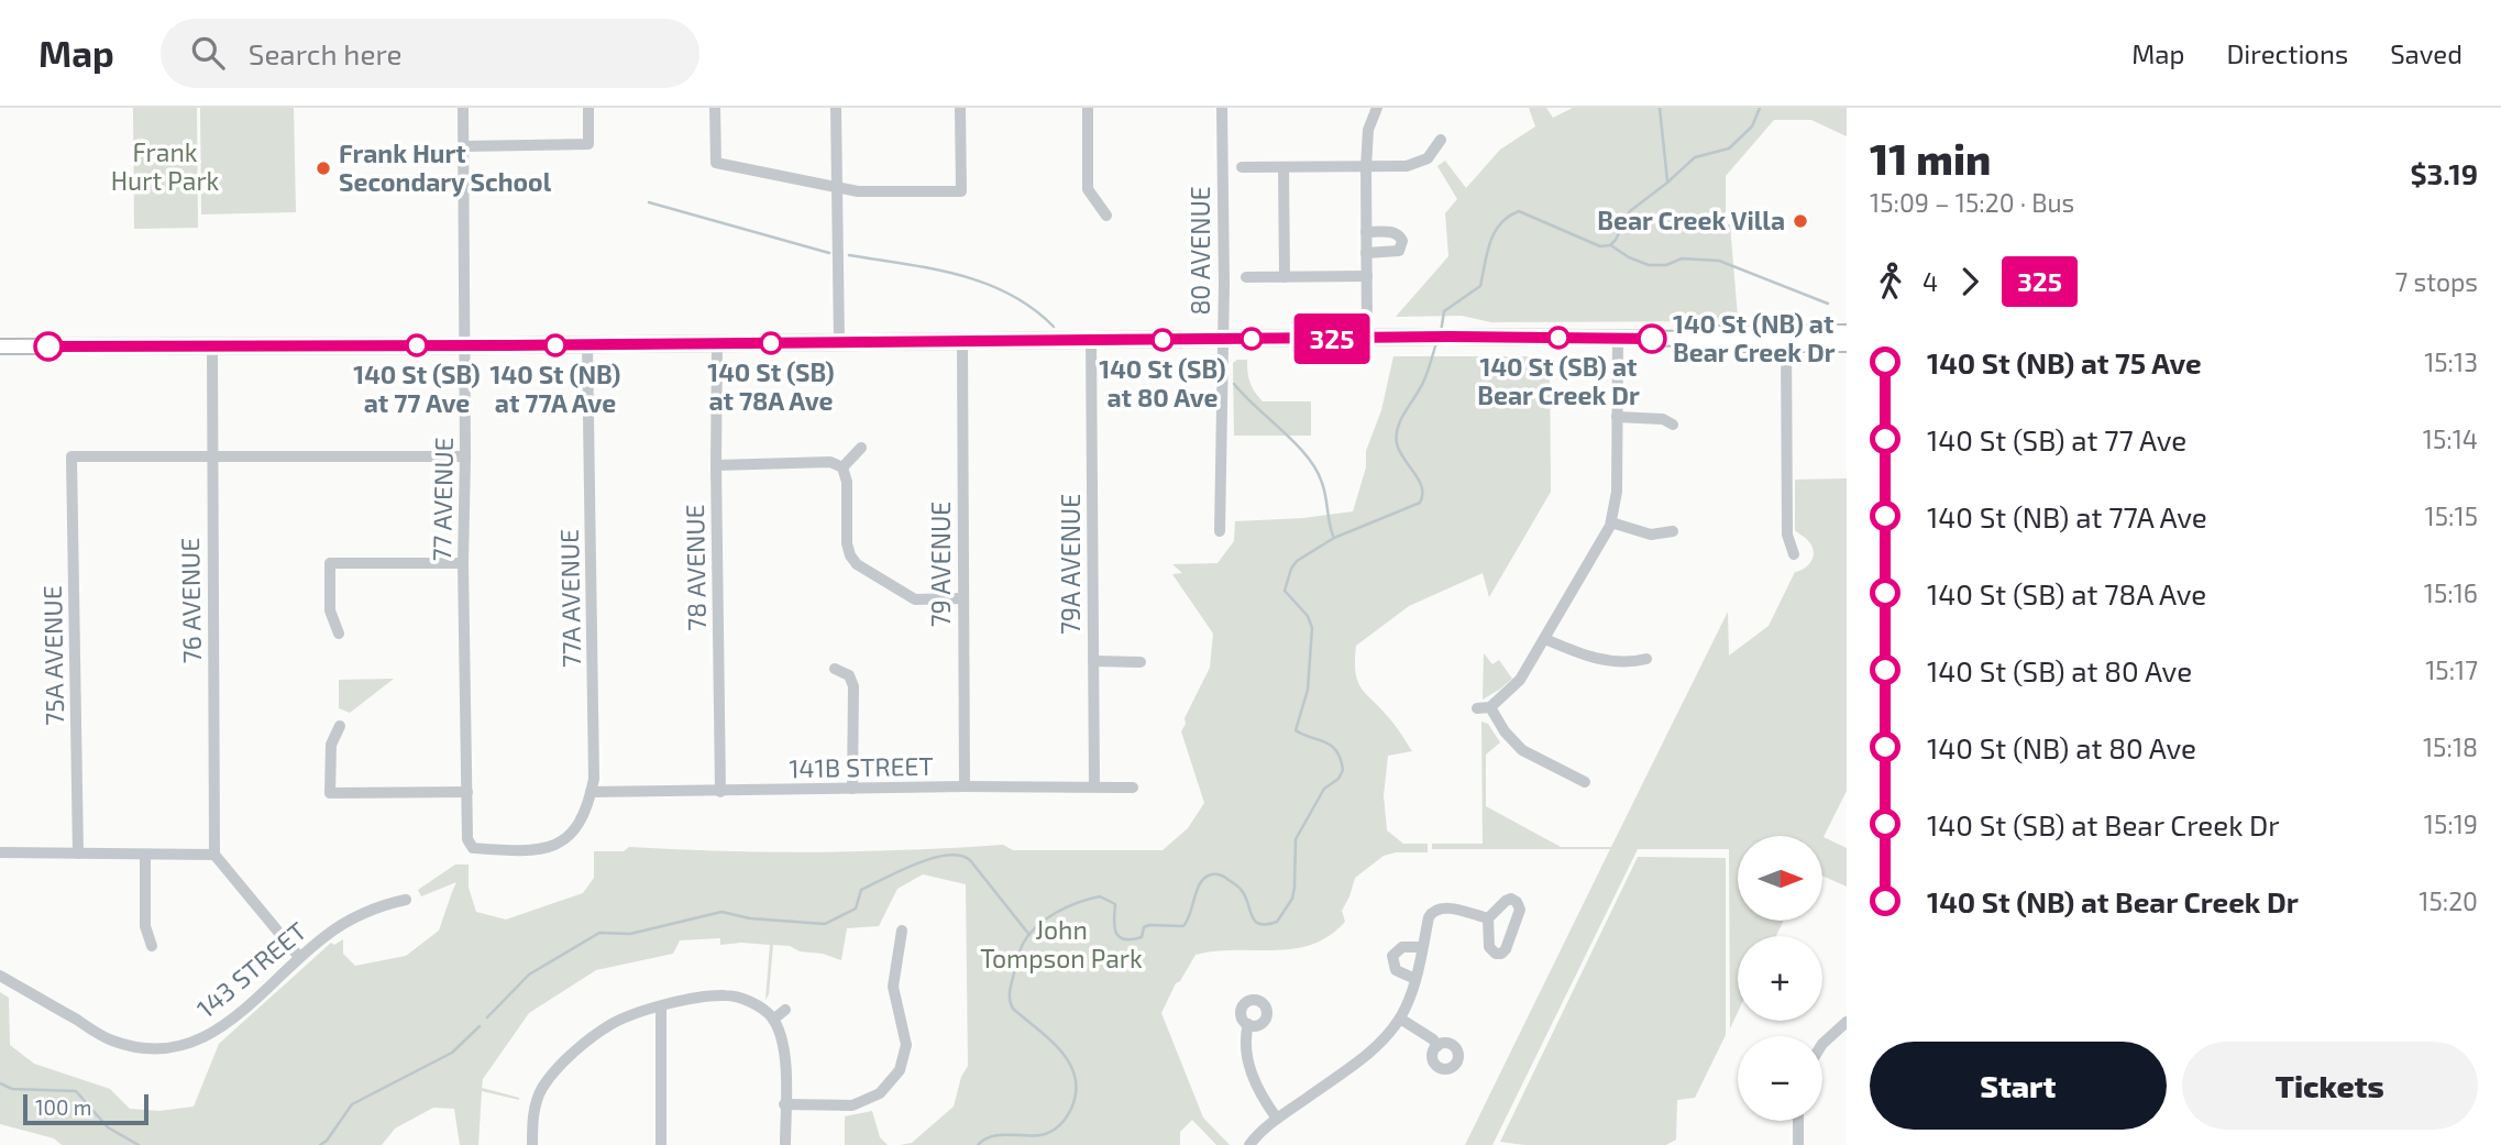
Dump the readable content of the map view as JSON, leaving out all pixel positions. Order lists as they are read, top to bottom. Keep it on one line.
{"streets":{"street":["80 AVENUE","77 AVENUE","79 AVENUE","79A AVENUE","78 AVENUE","77A AVENUE","76 AVENUE","75A AVENUE","141B STREET","143 STREET"]},"crossings":[["77 AVENUE","77A AVENUE"],["79 AVENUE","141B STREET"],["79A AVENUE","141B STREET"],["78 AVENUE","141B STREET"],["77A AVENUE","141B STREET"],["76 AVENUE","75A AVENUE"]],"parks":["Frank Hurt Park","John Tompson Park"],"places":["Frank Hurt Secondary School","Bear Creek Villa","140 St (SB) at Bear Creek Dr","140 St (NB) at Bear Creek Dr","140 St (SB) at 80 Ave","140 St (SB) at 78A Ave","140 St (SB) at 77 Ave","140 St (NB) at 77A Ave"],"lines":["bus line 325"],"scale_bar":"100 m","north":"right","page":{"header":"Map","search":"Search here","nav":["Map","Directions","Saved"],"on_map":"325","heading":["11 min","15:09 – 15:20 · Bus","$3.19"],"legs":["4","325","7 stops"],"list":[{"name":"140 St (NB) at 75 Ave","value":"15:13"},{"name":"140 St (SB) at 77 Ave","value":"15:14"},{"name":"140 St (NB) at 77A Ave","value":"15:15"},{"name":"140 St (SB) at 78A Ave","value":"15:16"},{"name":"140 St (SB) at 80 Ave","value":"15:17"},{"name":"140 St (NB) at 80 Ave","value":"15:18"},{"name":"140 St (SB) at Bear Creek Dr","value":"15:19"},{"name":"140 St (NB) at Bear Creek Dr","value":"15:20"}],"map_buttons":["+","−"],"buttons":["Start","Tickets"],"scale":"100 m"}}
